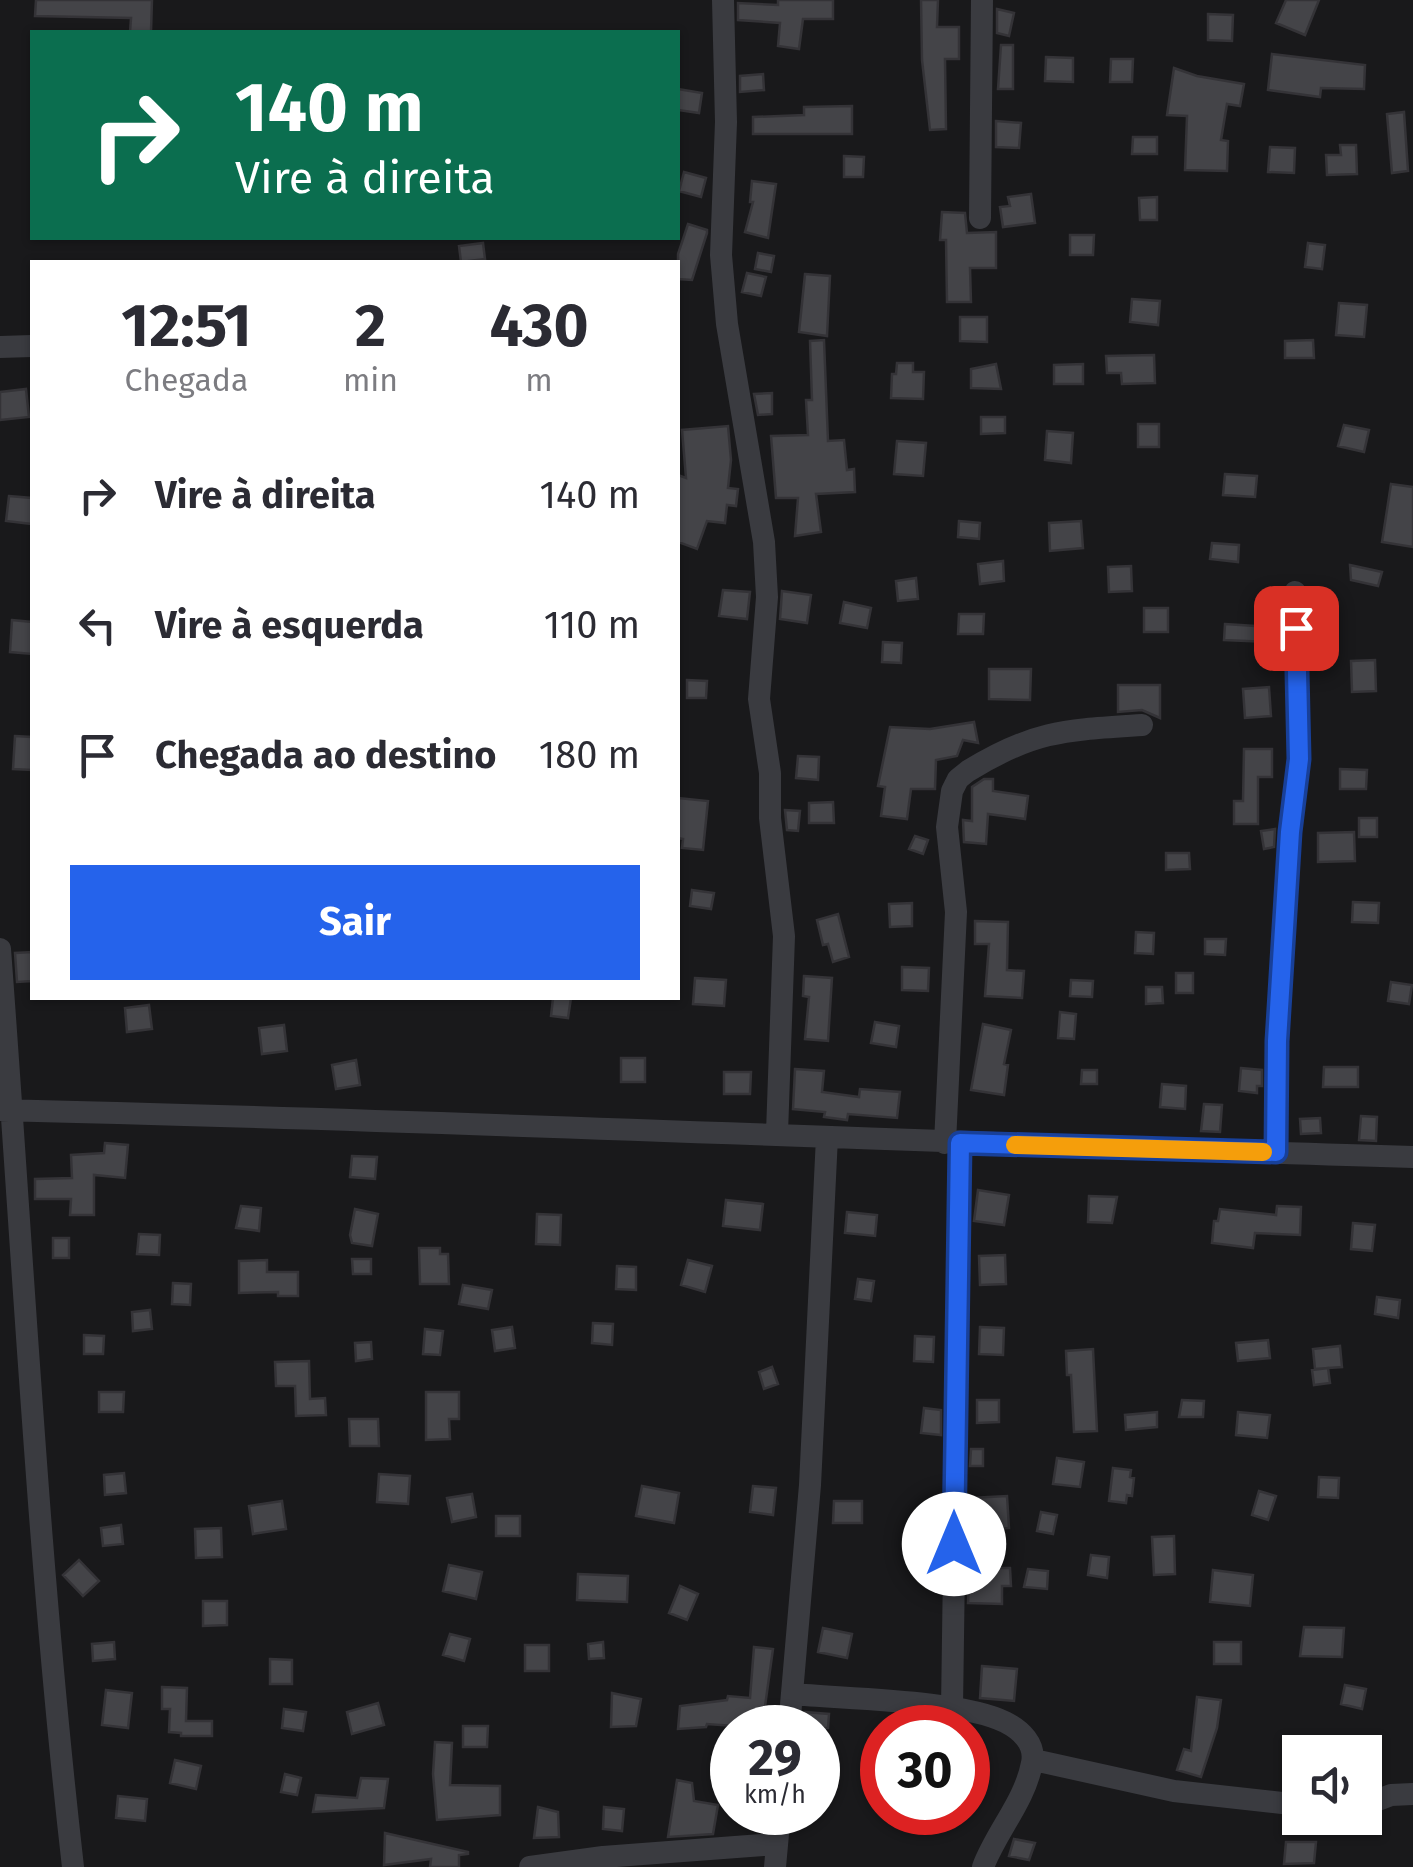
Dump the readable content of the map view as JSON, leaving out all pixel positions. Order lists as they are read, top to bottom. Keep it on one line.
{"page":{"turn":["140 m","Vire à direita"],"eta":["12:51","Chegada","2","min","430","m"],"list":[{"name":"Vire à direita","value":"140 m"},{"name":"Vire à esquerda","value":"110 m"},{"name":"Chegada ao destino","value":"180 m"}],"buttons":"Sair","speed":"29 km/h","limit":"30"}}
